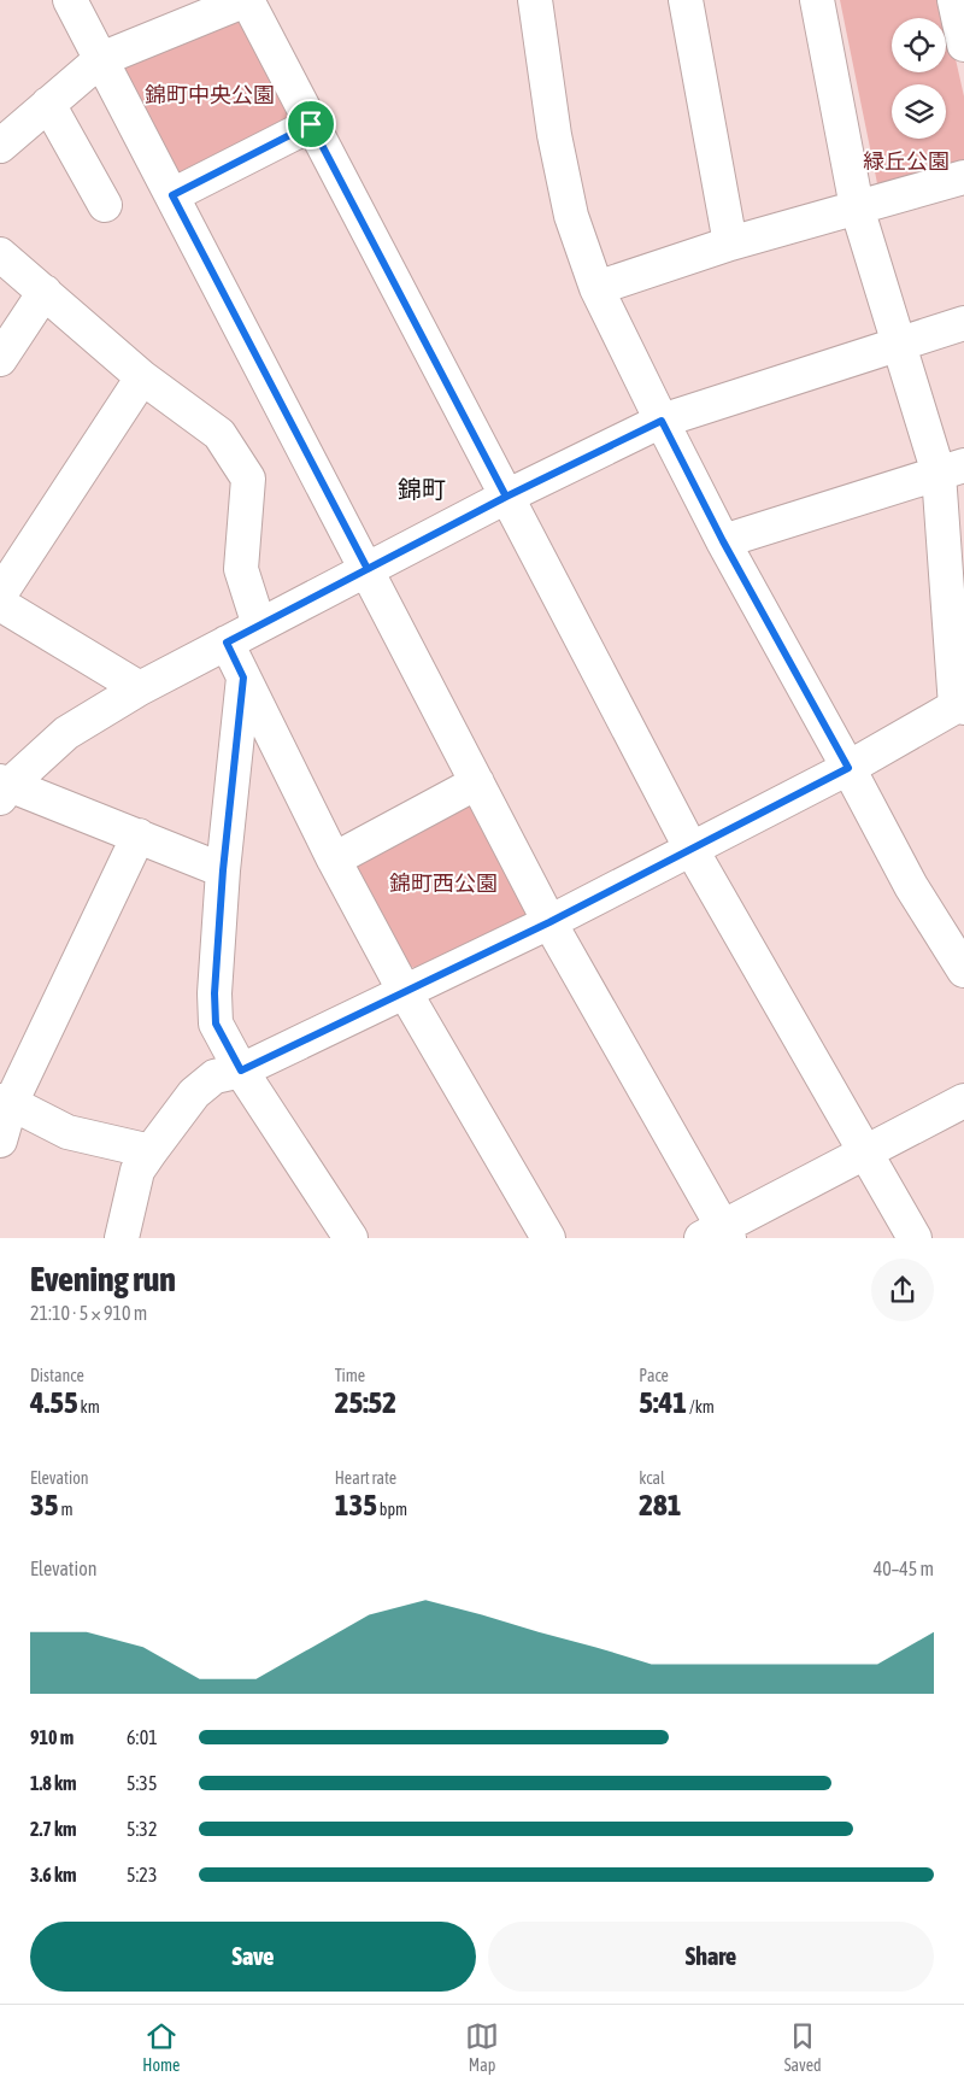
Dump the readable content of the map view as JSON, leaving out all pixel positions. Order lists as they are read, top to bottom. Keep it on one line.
{"districts":["錦町"],"parks":["錦町中央公園","緑丘公園","錦町西公園"],"page":{"heading":["Evening run","21:10 · 5 × 910 m"],"stats":[["Distance","4.55 km"],["Time","25:52"],["Pace","5:41 /km"],["Elevation","35 m"],["Heart rate","135 bpm"],["kcal","281"]],"chart":["Elevation","40–45 m"],"list":[{"name":"910 m","note":"6:01"},{"name":"1.8 km","note":"5:35"},{"name":"2.7 km","note":"5:32"},{"name":"3.6 km","note":"5:23"}],"buttons":["Save","Share"],"tabs":["Home","Map","Saved"]}}
